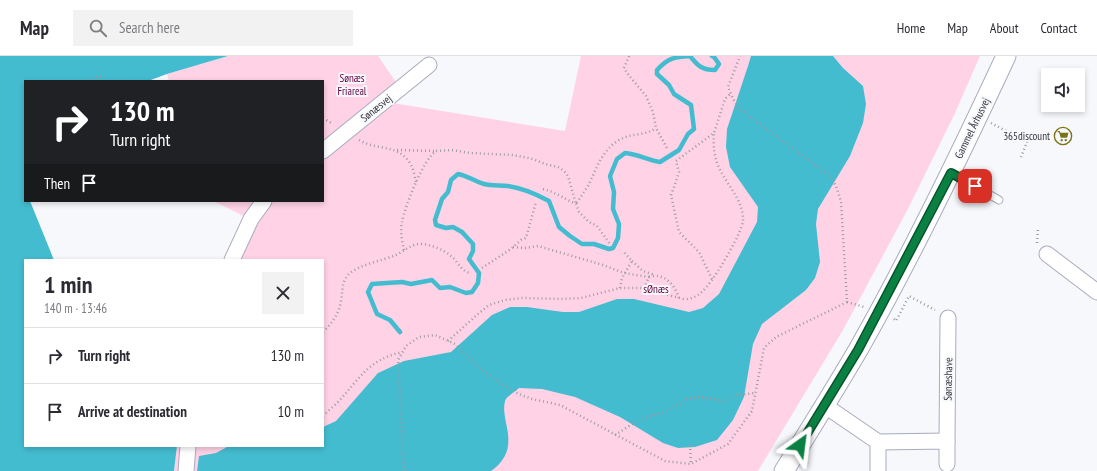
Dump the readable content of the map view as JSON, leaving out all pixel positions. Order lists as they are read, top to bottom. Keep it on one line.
{"streets":{"street":["Sønæsvej","Gammel Århusvej","Sønæshave"]},"parks":["Sønæs Friareal","sØnæs"],"places":{"supermarket":["365discount"]},"page":{"header":"Map","search":"Search here","nav":["Home","Map","About","Contact"],"turn":["130 m","Turn right"],"then":"Then","heading":["1 min","140 m · 13:46"],"list":[{"name":"Turn right","value":"130 m"},{"name":"Arrive at destination","value":"10 m"}]}}
